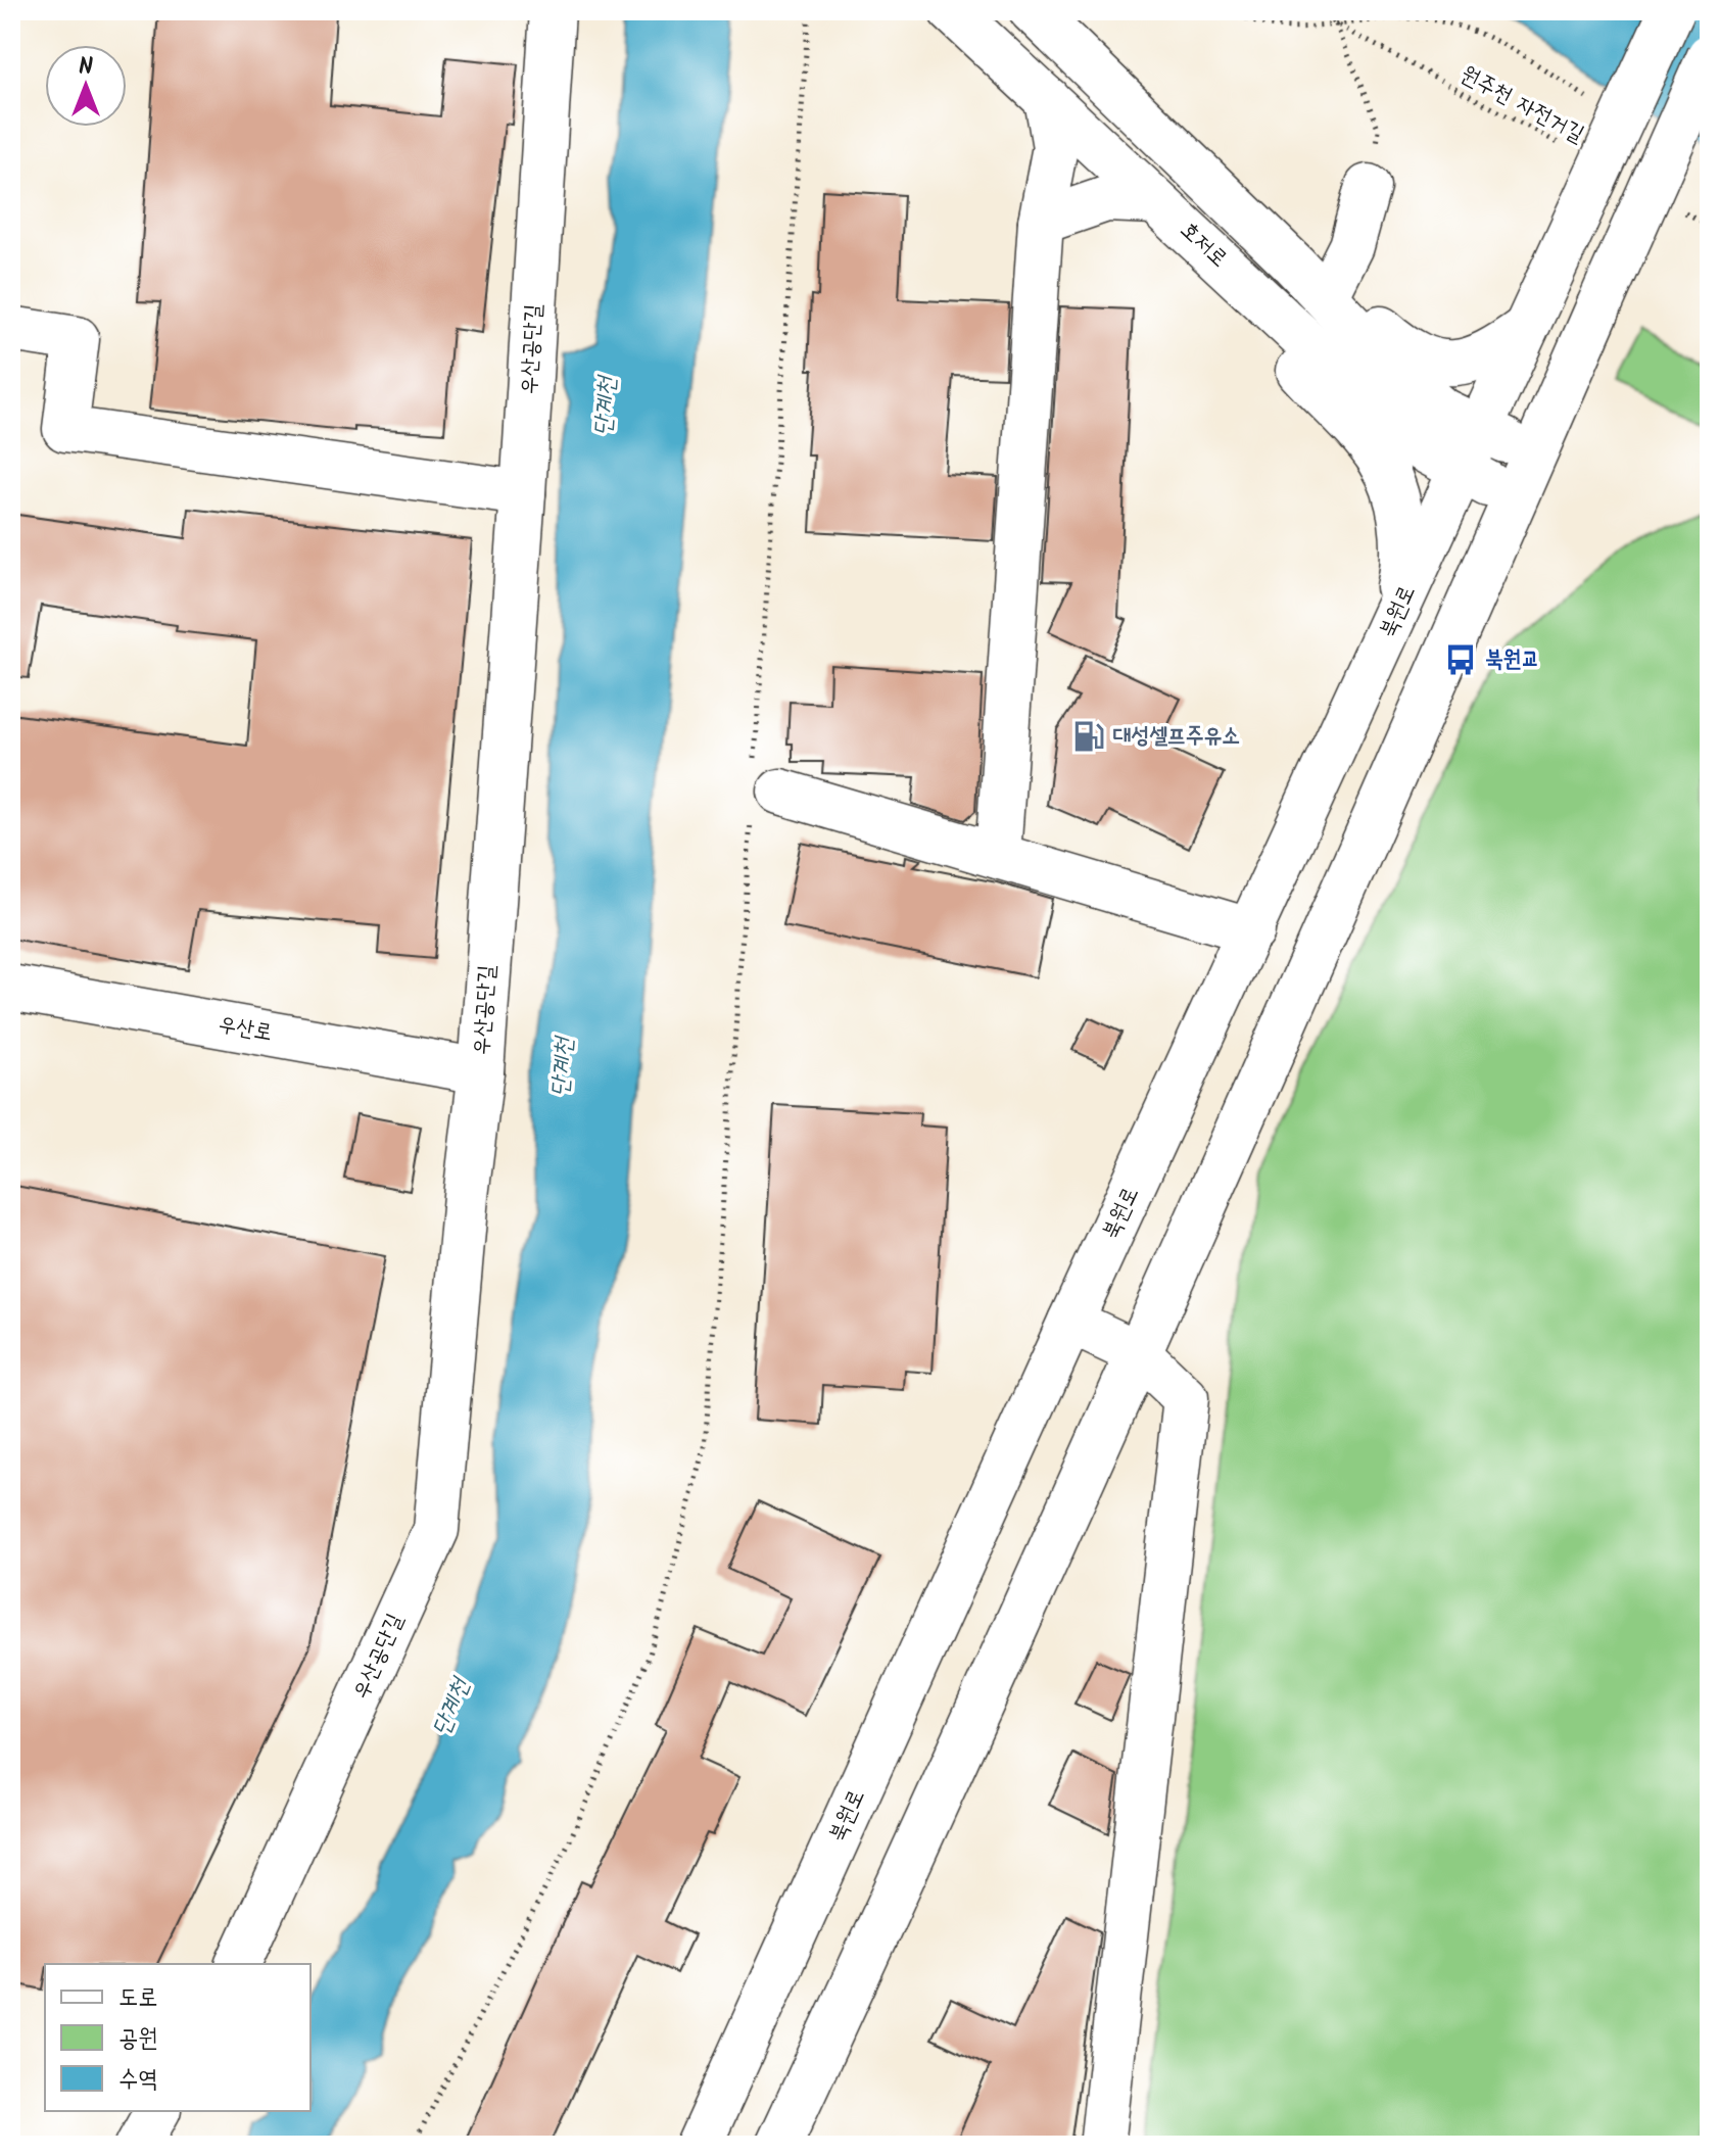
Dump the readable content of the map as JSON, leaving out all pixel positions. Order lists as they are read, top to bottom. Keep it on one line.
{"streets":{"street":["호저로","우산공단길","북원로","우산로"],"path":["원주천 자전거길"]},"crossings":[["호저로","북원로"],["우산공단길","우산로"]],"water":["단계천"],"places":{"bus stop":["북원교"],"fuel station":["대성셀프주유소"]},"legend":["도로","공원","수역"],"north":"top"}
